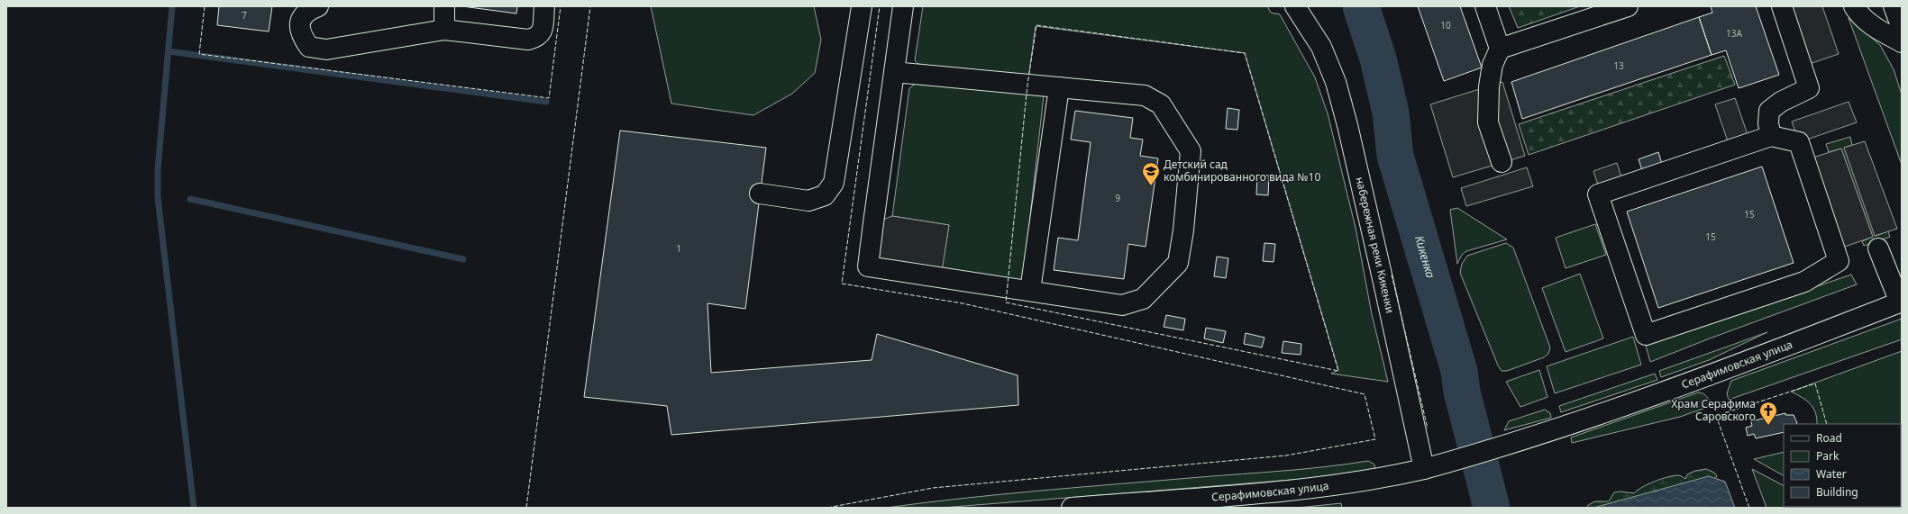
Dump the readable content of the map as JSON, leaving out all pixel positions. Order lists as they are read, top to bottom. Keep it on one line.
{"streets":{"street":["набережная реки Кикенки","Серафимовская улица"]},"crossings":[["набережная реки Кикенки","Серафимовская улица"]],"water":["Кикенка"],"places":{"school or university":["Детский сад комбинированного вида №10"],"church":["Храм Серафима Саровского"]},"house_numbers":["7","10","13А","13","9","15","15","1"],"legend":["Road","Park","Water","Building"]}
